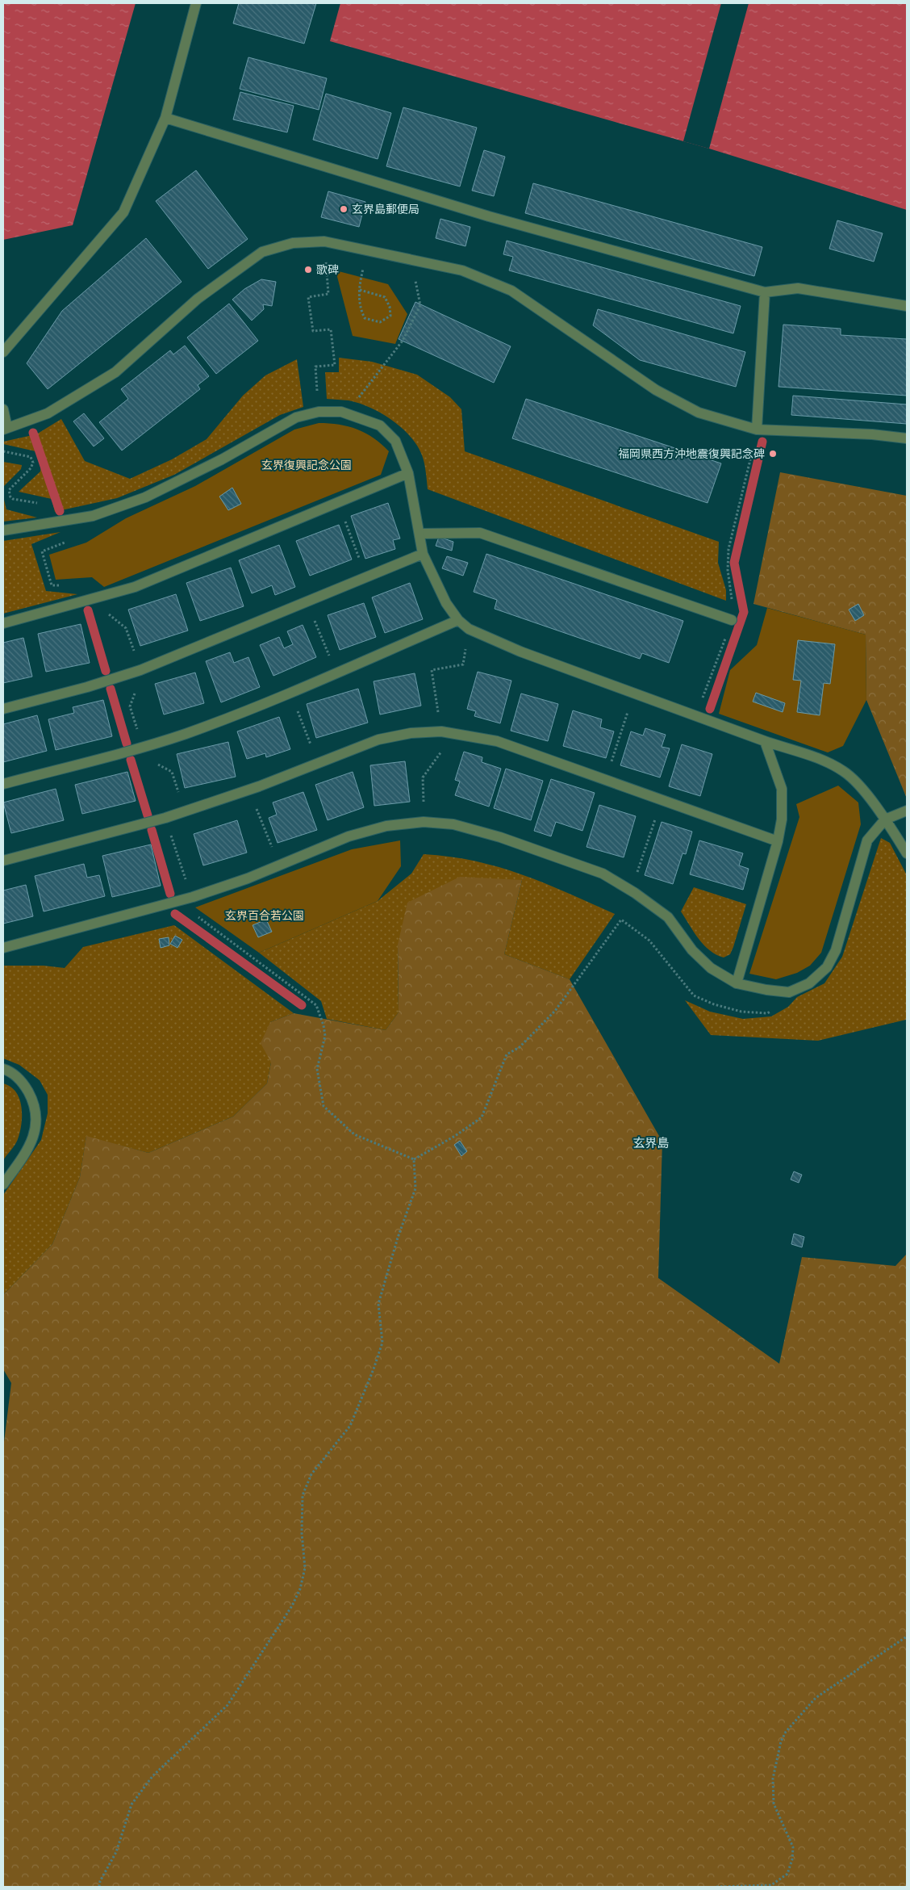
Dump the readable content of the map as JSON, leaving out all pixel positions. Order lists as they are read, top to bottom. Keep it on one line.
{"districts":["玄界島"],"parks":["玄界復興記念公園","玄界百合若公園"],"places":["玄界島郵便局","歌碑","福岡県西方沖地震復興記念碑"]}
